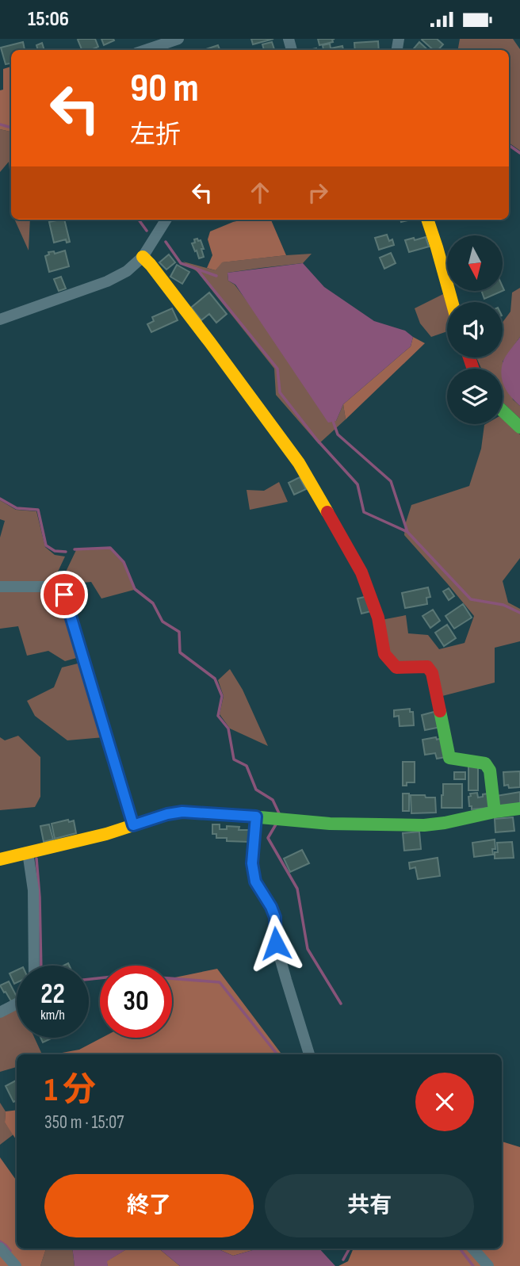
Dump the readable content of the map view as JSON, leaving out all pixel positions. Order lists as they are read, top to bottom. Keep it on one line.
{"north":"bottom","page":{"status":"15:06","turn":["90 m","左折"],"speed":"22 km/h","limit":"30","heading":["1 分","350 m · 15:07"],"buttons":["終了","共有"]}}
